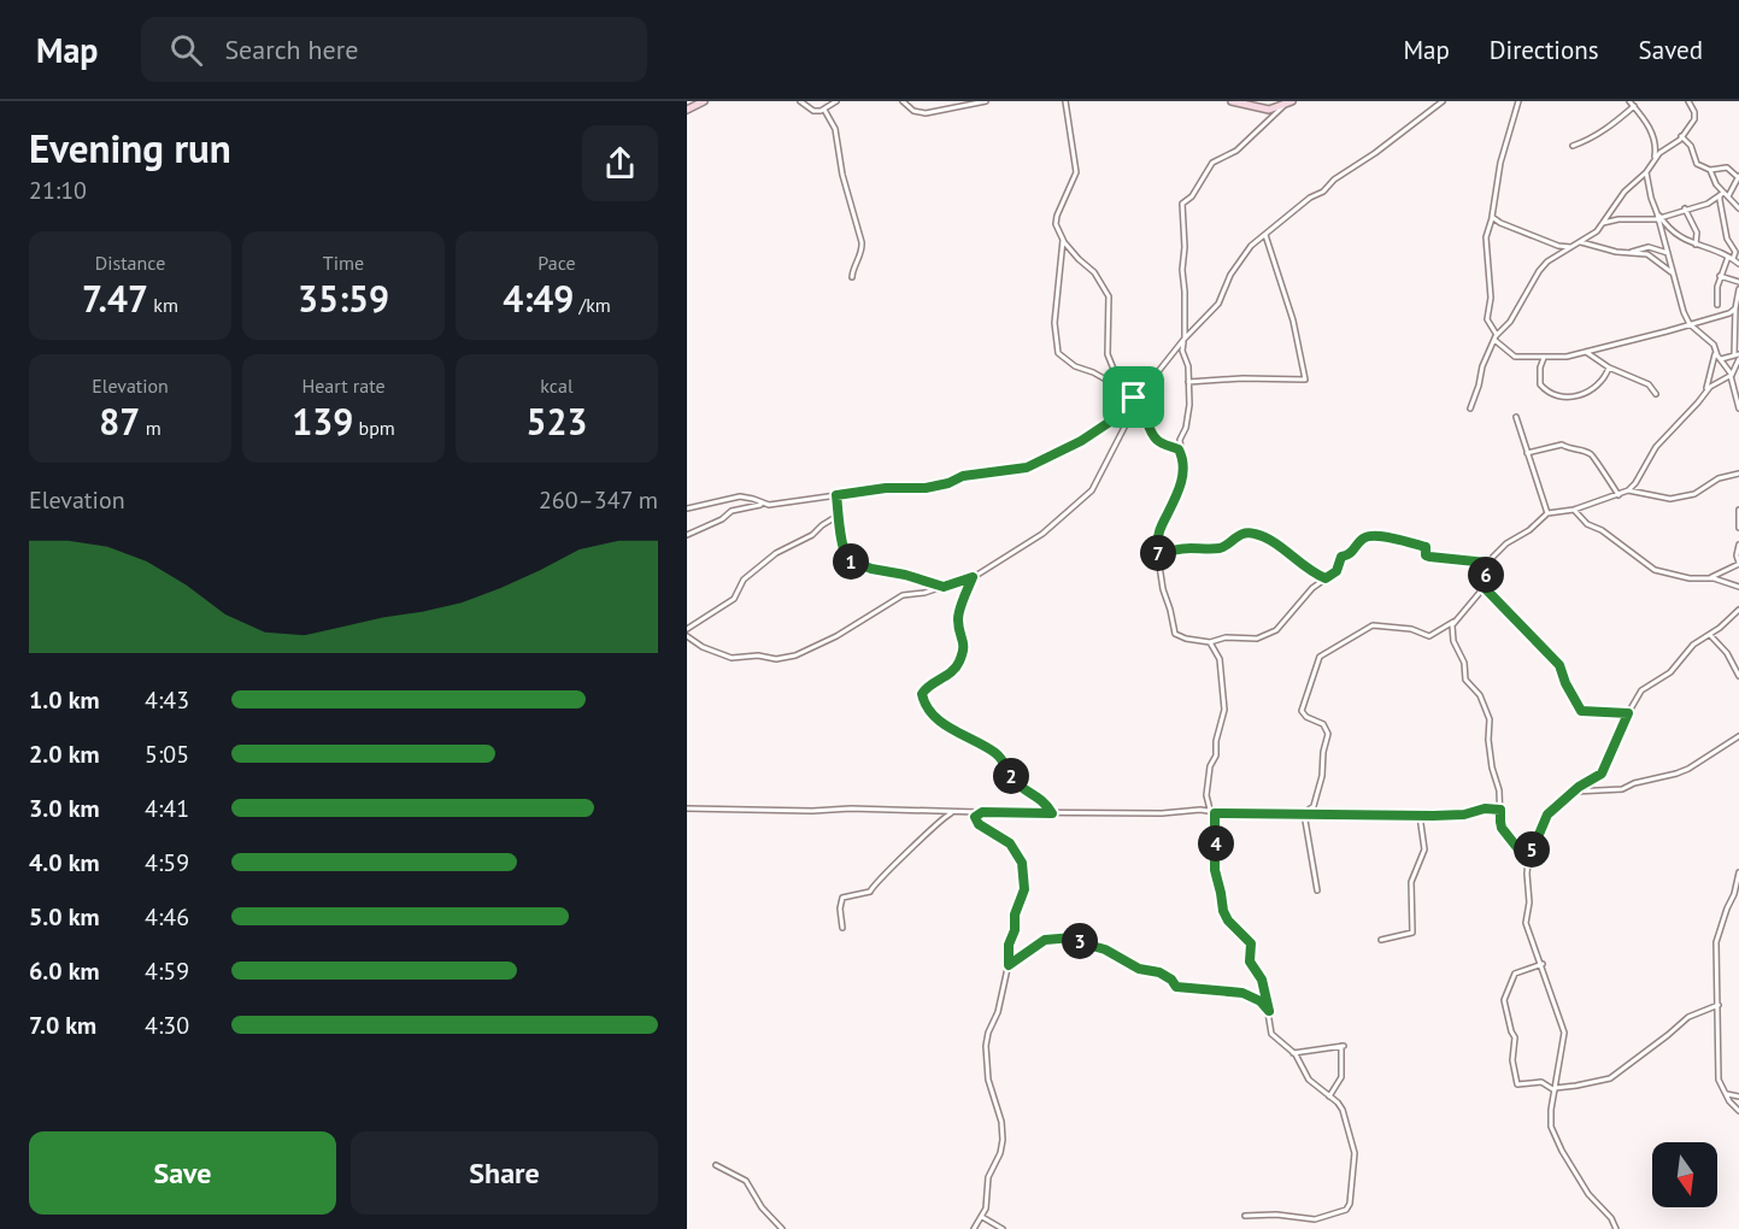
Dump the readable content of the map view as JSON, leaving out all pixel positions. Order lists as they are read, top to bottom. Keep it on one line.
{"north":"bottom","page":{"header":"Map","search":"Search here","nav":["Map","Directions","Saved"],"heading":["Evening run","21:10"],"stats":[["Distance","7.47 km"],["Time","35:59"],["Pace","4:49 /km"],["Elevation","87 m"],["Heart rate","139 bpm"],["kcal","523"]],"chart":["Elevation","260–347 m"],"pins":["7","1","6","2","4","5","3"],"list":[{"name":"1.0 km","note":"4:43"},{"name":"2.0 km","note":"5:05"},{"name":"3.0 km","note":"4:41"},{"name":"4.0 km","note":"4:59"},{"name":"5.0 km","note":"4:46"},{"name":"6.0 km","note":"4:59"},{"name":"7.0 km","note":"4:30"}],"buttons":["Save","Share"]}}
